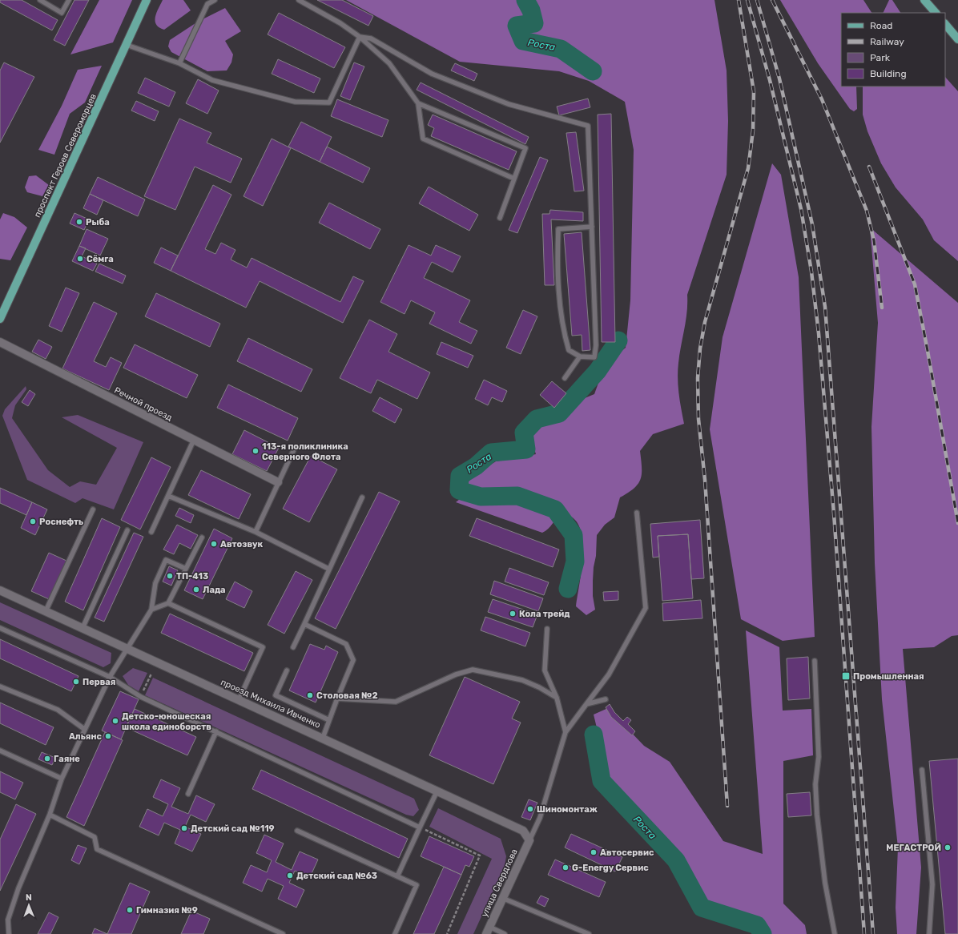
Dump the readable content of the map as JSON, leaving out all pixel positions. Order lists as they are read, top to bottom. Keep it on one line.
{"streets":{"main road":["проспект Героев Североморцев"],"street":["Речной проезд","проезд Михаила Ивченко","улица Свердлова"]},"crossings":[["проезд Михаила Ивченко","улица Свердлова"]],"water":["Роста"],"places":{"other":["Рыба","Сёмга","113-я поликлиника Северного Флота","Роснефть","Автозвук","ТП-413","Лада","Кола трейд","Первая","Столовая №2","Детско-юношеская школа единоборств","Альянс","Гаяне","Шиномонтаж","Детский сад №119","МЕГАСТРОЙ","Автосервис","G-Energy Сервис","Детский сад №63","Гимназия №9"],"transit":["Промышленная"]},"legend":["Road","Railway","Park","Building"],"north":"top"}
